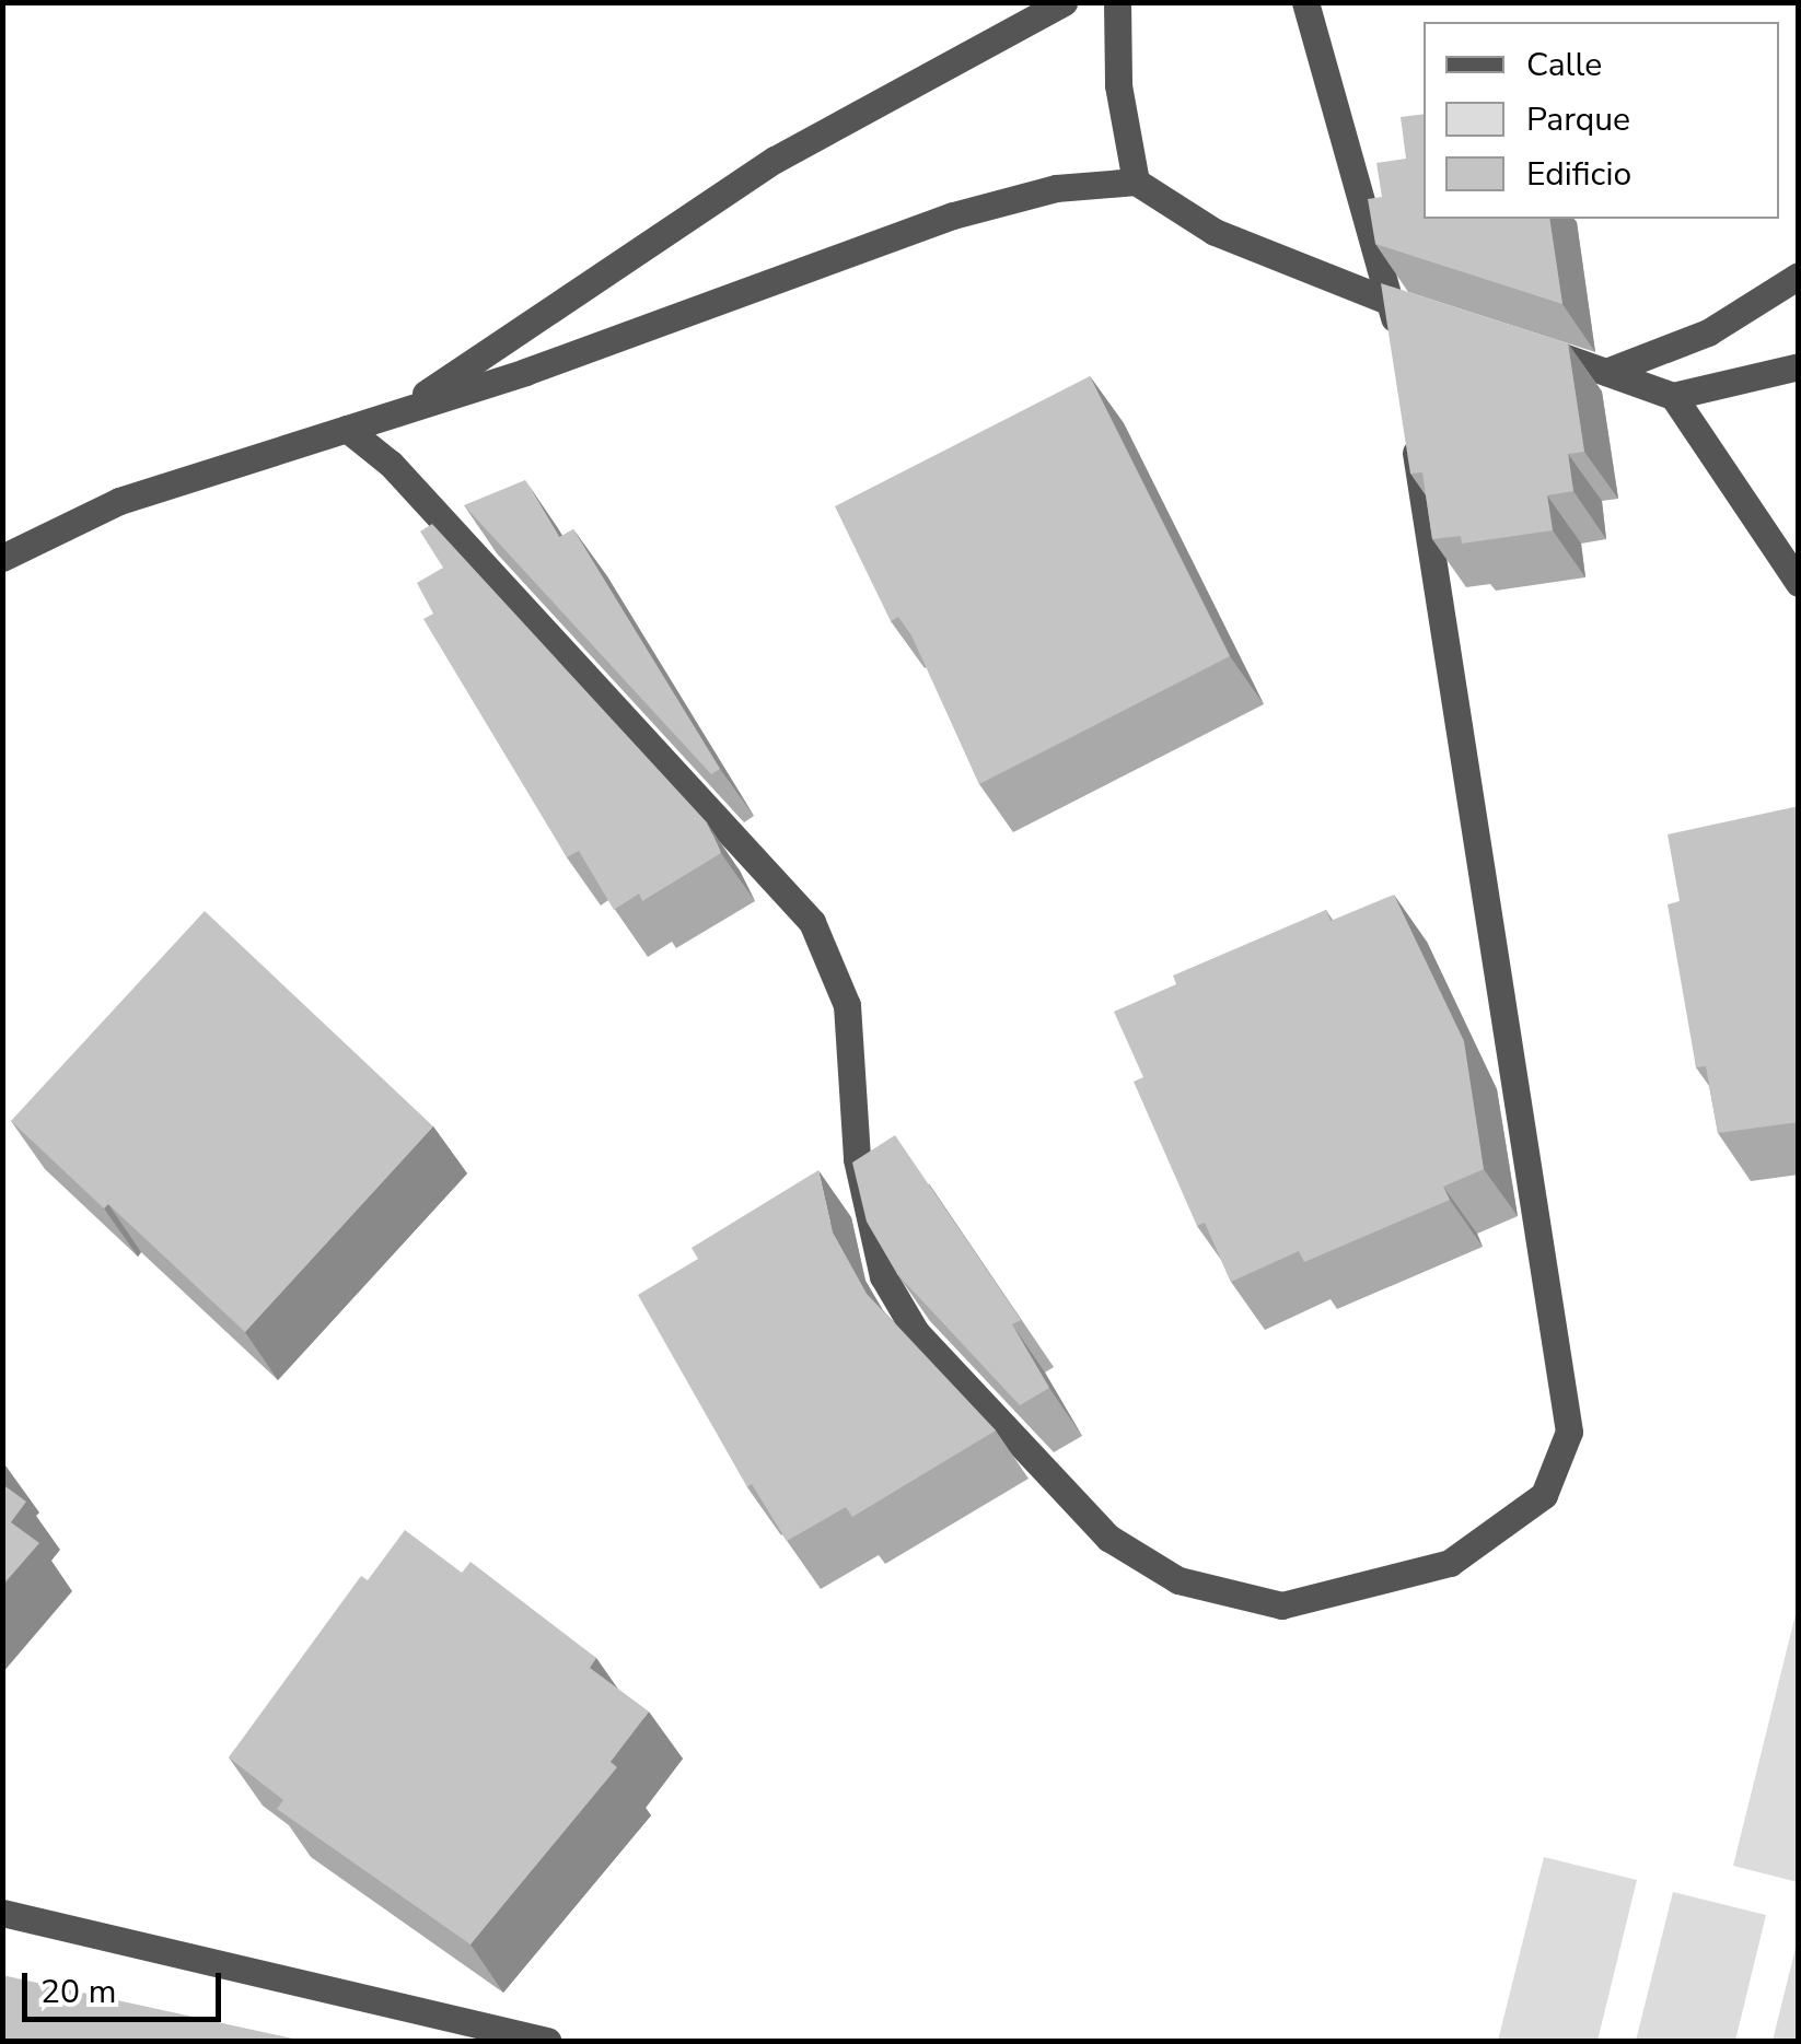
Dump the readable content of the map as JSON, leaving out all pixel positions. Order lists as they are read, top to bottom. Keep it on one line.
{"legend":["Calle","Parque","Edificio"],"scale_bar":"20 m"}
